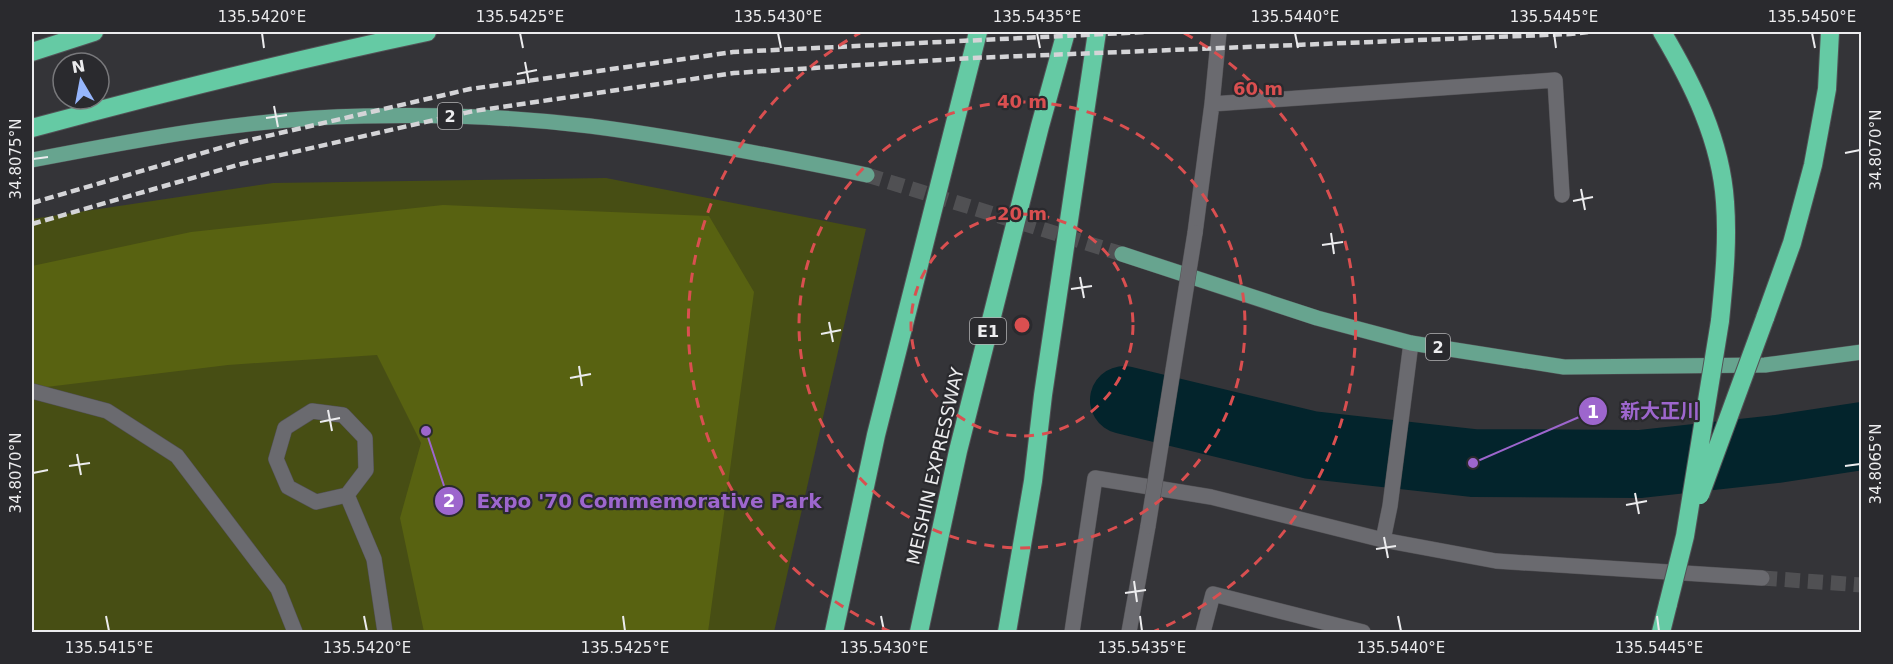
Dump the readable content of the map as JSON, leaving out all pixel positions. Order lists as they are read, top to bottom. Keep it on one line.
{"streets":{"highway":["E1","MEISHIN EXPRESSWAY"],"main road":["2"]},"places":["Expo '70 Commemorative Park","新大正川"],"north":"top","coordinates":["135.5420°E","135.5425°E","135.5430°E","135.5435°E","135.5440°E","135.5445°E","135.5450°E","34.8070°N","34.8075°N","34.8065°N","135.5415°E"],"rings":["60 m","40 m","20 m"]}
